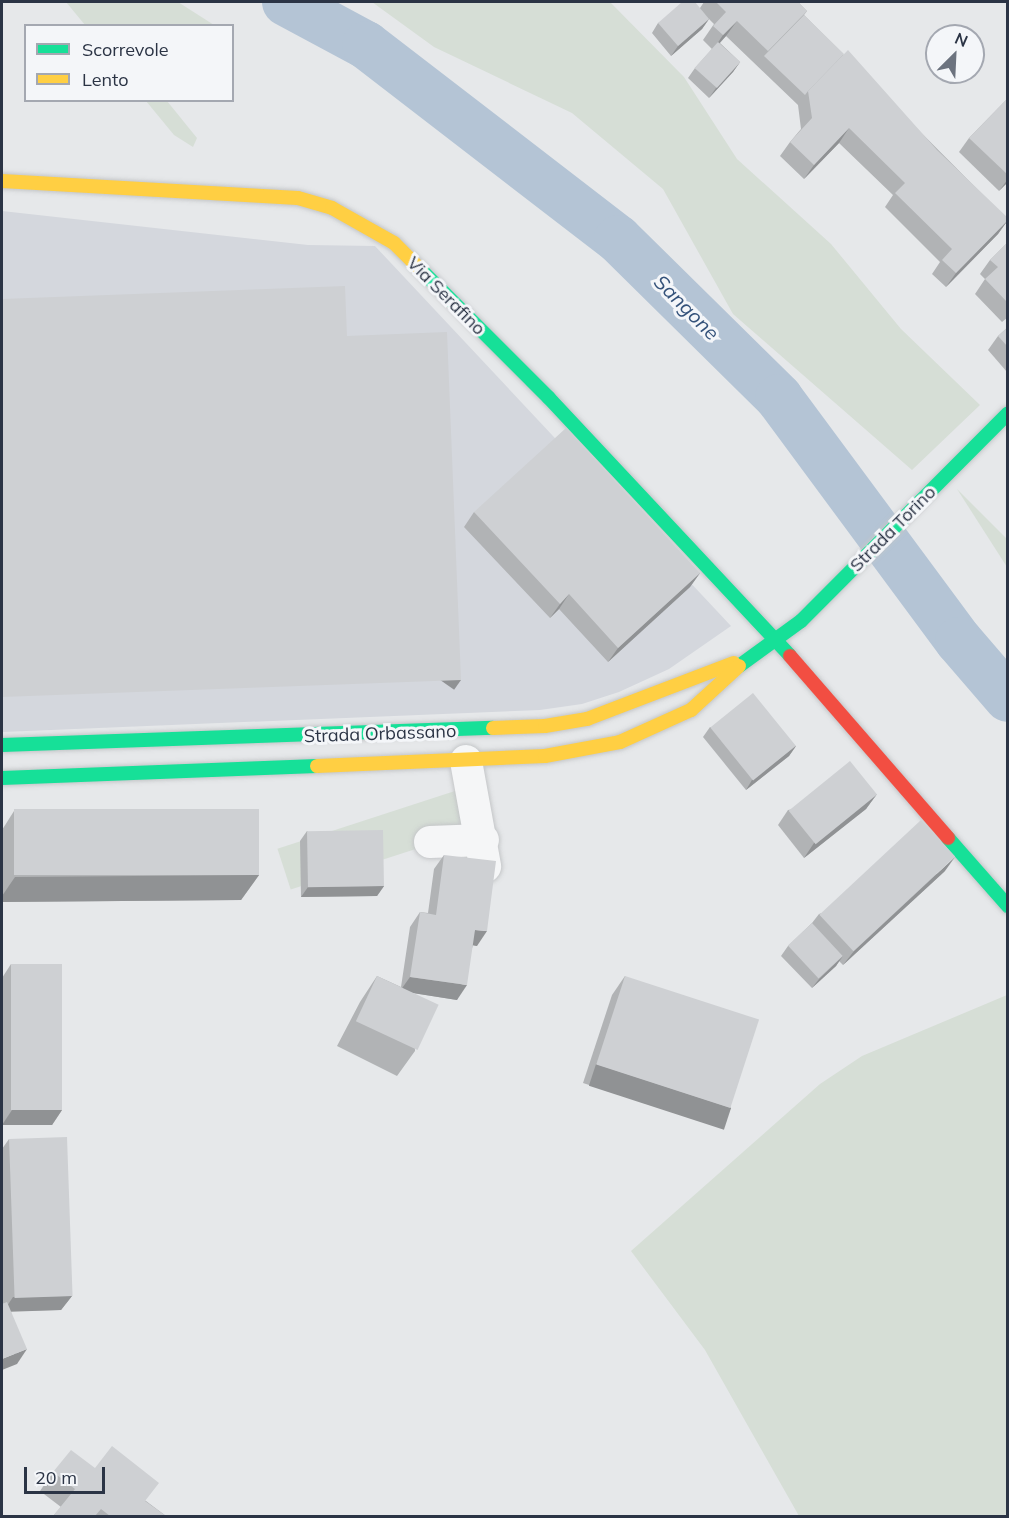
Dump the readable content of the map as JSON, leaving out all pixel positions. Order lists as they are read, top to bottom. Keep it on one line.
{"streets":{"main road":["Via Serafino","Strada Torino","Strada Orbassano"]},"crossings":[["Via Serafino","Strada Torino"],["Via Serafino","Strada Orbassano"],["Strada Torino","Strada Orbassano"]],"water":["Sangone"],"legend":["Scorrevole","Lento"],"scale_bar":"20 m","north":"top right"}
